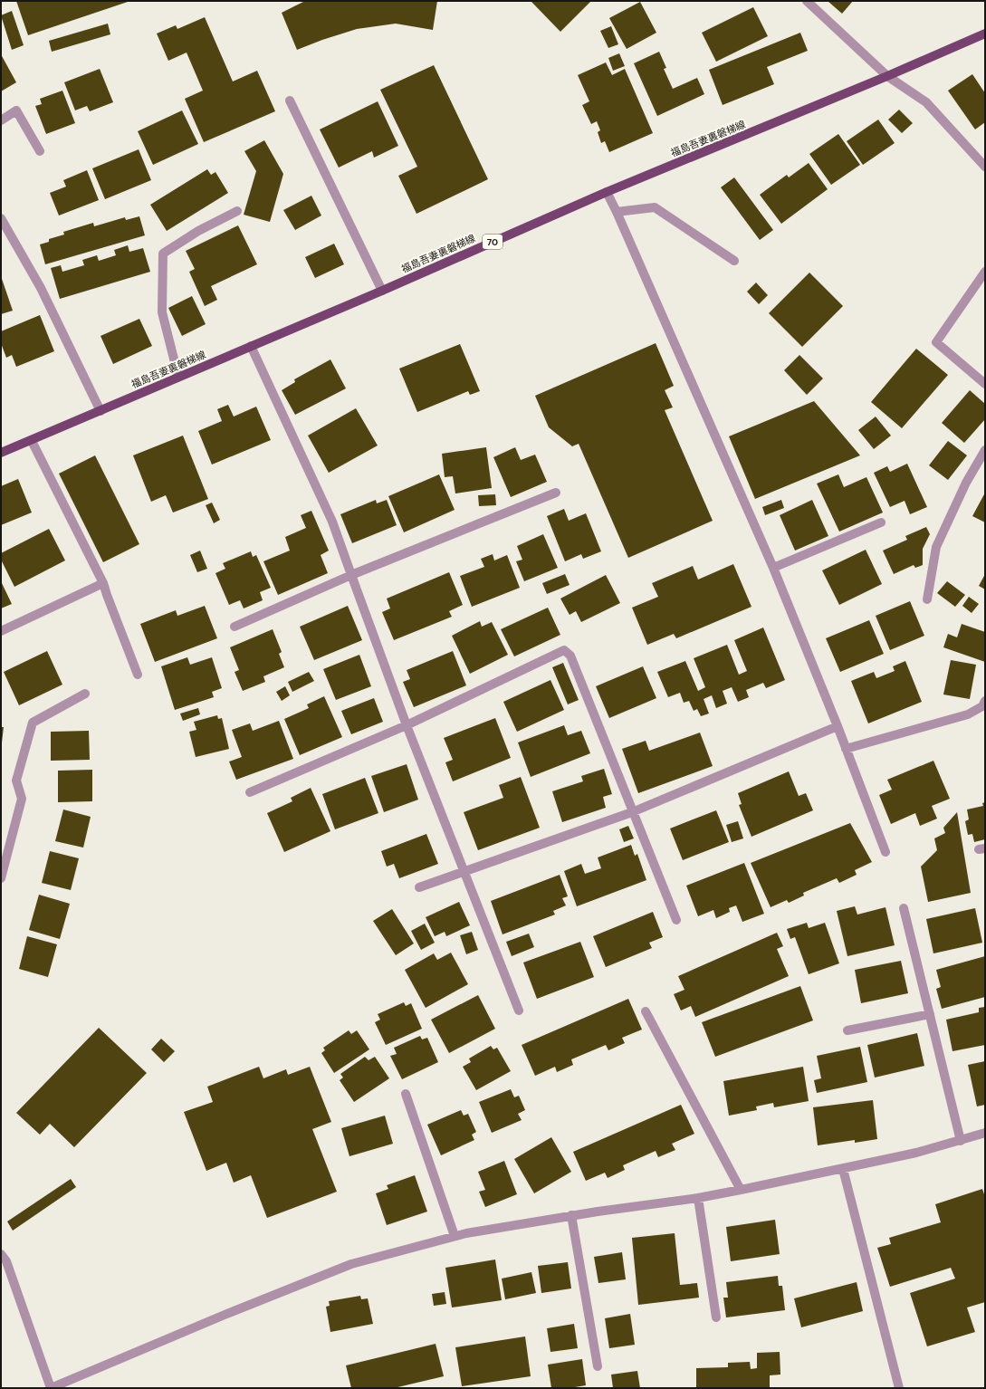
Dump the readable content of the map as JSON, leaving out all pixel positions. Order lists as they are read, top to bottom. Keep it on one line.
{"streets":{"main road":["福島吾妻裏磐梯線","70"]}}
